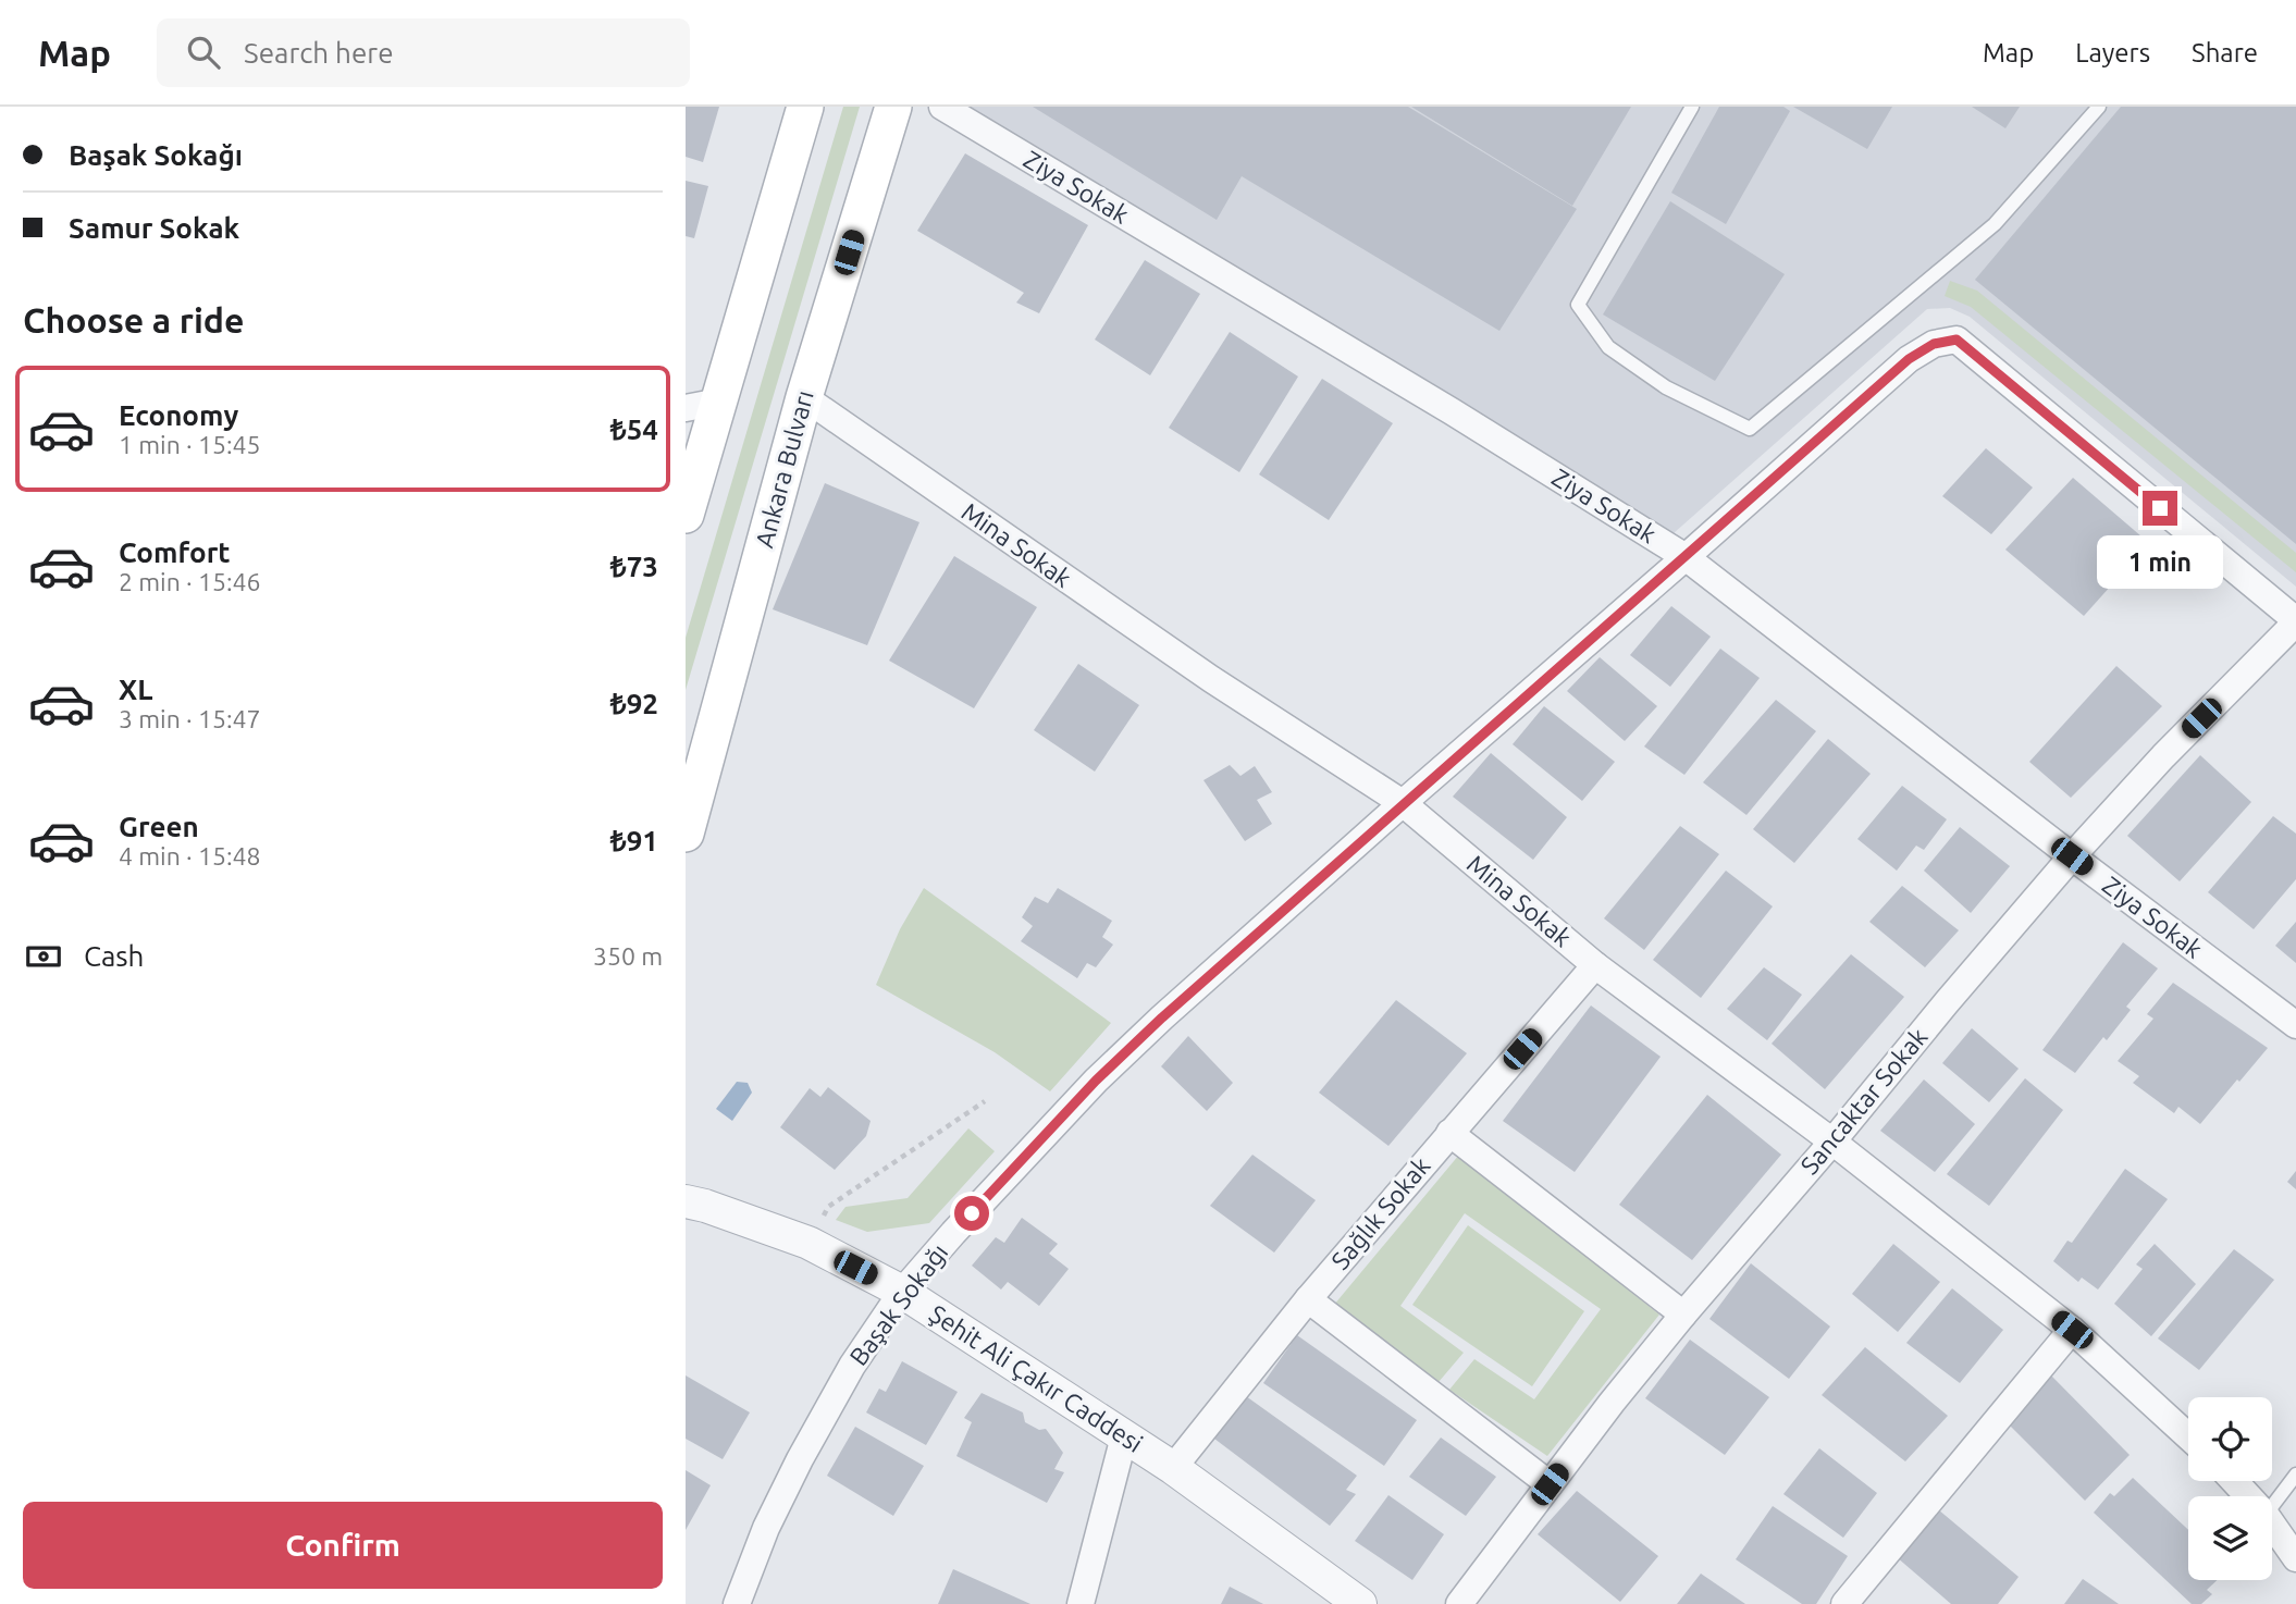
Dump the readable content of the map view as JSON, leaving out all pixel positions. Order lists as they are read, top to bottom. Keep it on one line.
{"streets":{"main road":["Ankara Bulvarı"],"street":["Ziya Sokak","Mina Sokak","Sancaktar Sokak","Sağlık Sokak","Başak Sokağı","Şehit Ali Çakır Caddesi"]},"crossings":[["Ziya Sokak","Sancaktar Sokak"],["Ziya Sokak","Başak Sokağı"],["Ankara Bulvarı","Mina Sokak"],["Mina Sokak","Sancaktar Sokak"],["Mina Sokak","Sağlık Sokak"],["Mina Sokak","Başak Sokağı"],["Sancaktar Sokak","Başak Sokağı"],["Sağlık Sokak","Şehit Ali Çakır Caddesi"],["Başak Sokağı","Şehit Ali Çakır Caddesi"]],"page":{"header":"Map","search":"Search here","nav":["Map","Layers","Share"],"banner":["Başak Sokağı","Samur Sokak"],"heading":"Choose a ride","list":[{"name":"Economy","note":"1 min · 15:45","value":"₺54"},{"name":"Comfort","note":"2 min · 15:46","value":"₺73"},{"name":"XL","note":"3 min · 15:47","value":"₺92"},{"name":"Green","note":"4 min · 15:48","value":"₺91"}],"bubble":"1 min","pay":["Cash","350 m"],"buttons":"Confirm"}}
